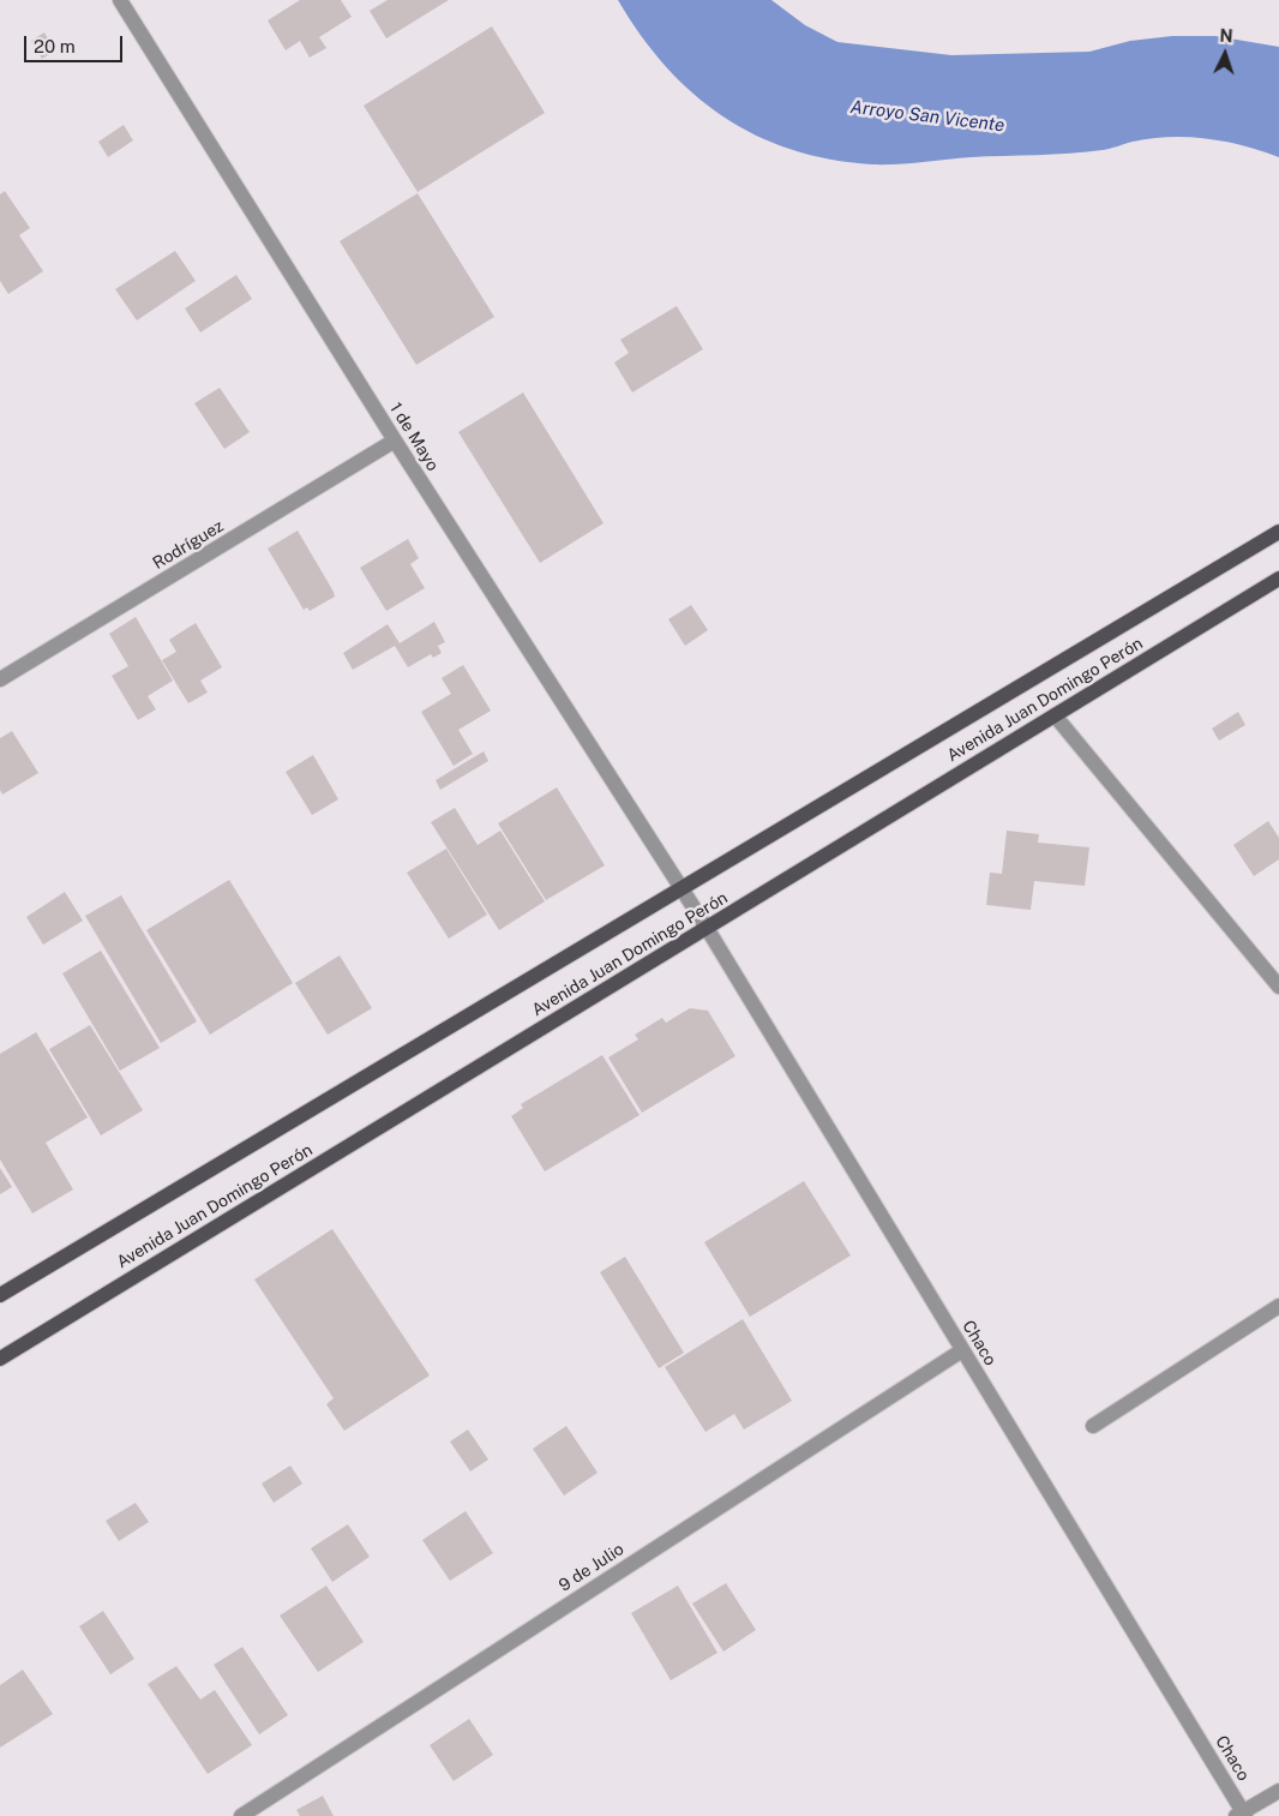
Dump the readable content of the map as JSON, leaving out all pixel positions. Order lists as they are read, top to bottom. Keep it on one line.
{"streets":{"main road":["Avenida Juan Domingo Perón"],"street":["1 de Mayo","Rodríguez","Chaco","9 de Julio"]},"crossings":[["1 de Mayo","Rodríguez"],["1 de Mayo","Avenida Juan Domingo Perón"],["1 de Mayo","Chaco"],["Avenida Juan Domingo Perón","Chaco"],["Chaco","9 de Julio"]],"water":["Arroyo San Vicente"],"scale_bar":"20 m","north":"top"}
